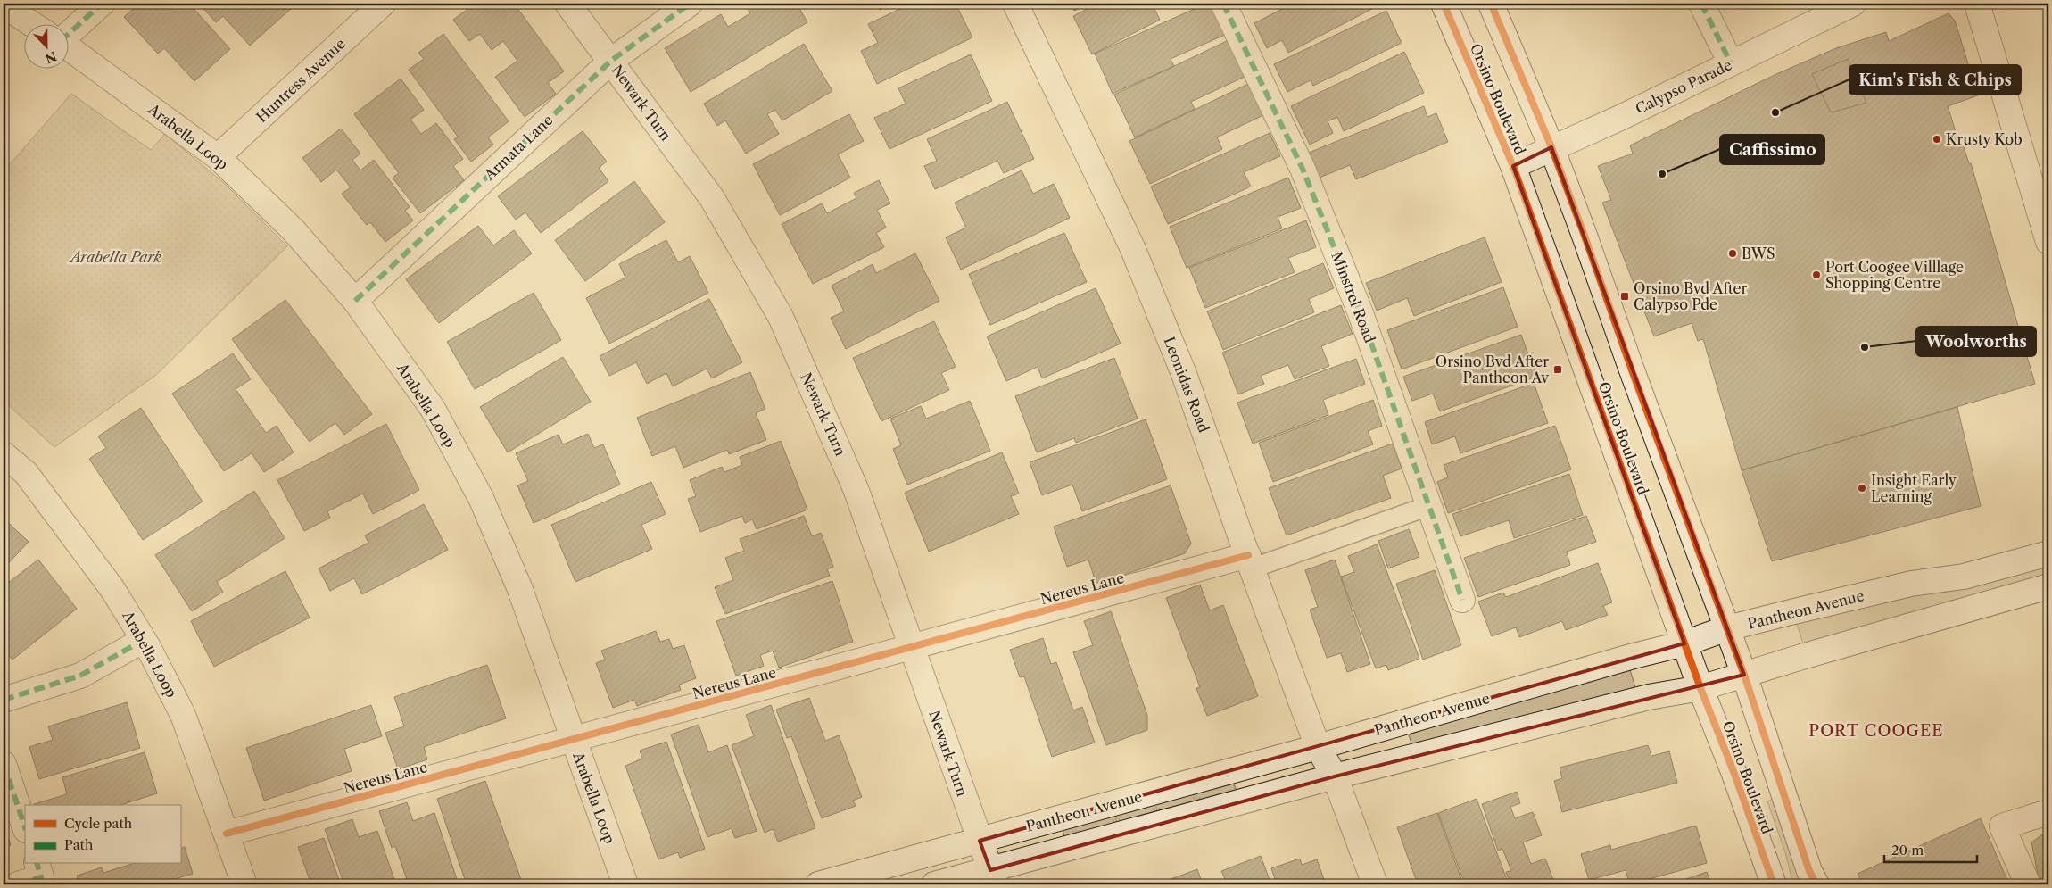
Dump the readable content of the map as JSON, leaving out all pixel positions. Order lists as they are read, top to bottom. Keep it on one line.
{"streets":{"street":["Huntress Avenue","Calypso Parade","Orsino Boulevard","Newark Turn","Arabella Loop","Armata Lane","Minstrel Road","Leonidas Road","Nereus Lane","Pantheon Avenue"]},"crossings":[["Huntress Avenue","Arabella Loop"],["Calypso Parade","Orsino Boulevard"],["Orsino Boulevard","Pantheon Avenue"],["Newark Turn","Armata Lane"],["Newark Turn","Nereus Lane"],["Newark Turn","Pantheon Avenue"],["Arabella Loop","Armata Lane"],["Arabella Loop","Nereus Lane"],["Minstrel Road","Nereus Lane"],["Leonidas Road","Nereus Lane"],["Leonidas Road","Pantheon Avenue"]],"districts":["PORT COOGEE"],"parks":["Arabella Park"],"places":{"other":["Kim's Fish & Chips","Krusty Kob","Caffissimo","BWS","Port Coogee Villlage Shopping Centre","Woolworths","Insight Early Learning"],"transit":["Orsino Bvd After Calypso Pde","Orsino Bvd After Pantheon Av"]},"legend":["Cycle path","Path"],"scale_bar":"20 m","north":"bottom"}
